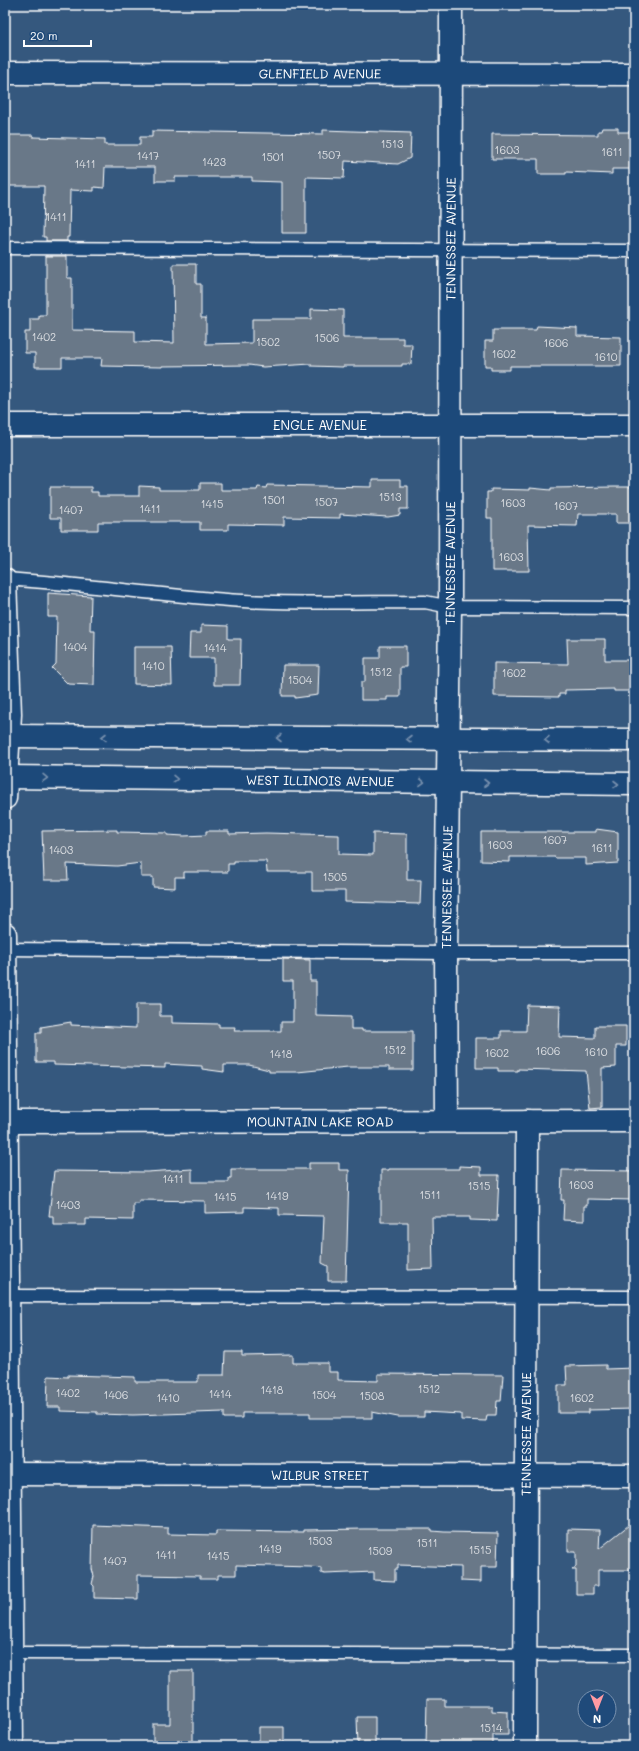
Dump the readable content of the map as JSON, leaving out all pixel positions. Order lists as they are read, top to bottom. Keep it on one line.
{"streets":{"street":["GLENFIELD AVENUE","TENNESSEE AVENUE","ENGLE AVENUE","WEST ILLINOIS AVENUE","MOUNTAIN LAKE ROAD","WILBUR STREET"]},"crossings":[["GLENFIELD AVENUE","TENNESSEE AVENUE"],["TENNESSEE AVENUE","ENGLE AVENUE"],["TENNESSEE AVENUE","WEST ILLINOIS AVENUE"],["TENNESSEE AVENUE","MOUNTAIN LAKE ROAD"],["TENNESSEE AVENUE","WILBUR STREET"]],"house_numbers":["1513","1603","1611","1507","1417","1501","1423","1411","1411","1402","1506","1502","1606","1602","1610","1513","1501","1507","1603","1415","1607","1411","1407","1603","1404","1414","1410","1512","1602","1504","1607","1603","1611","1403","1505","1512","1606","1610","1602","1418","1411","1603","1515","1511","1419","1415","1403","1512","1418","1402","1414","1406","1504","1508","1410","1602","1503","1511","1419","1515","1509","1411","1415","1407","1514"],"scale_bar":"20 m","north":"bottom"}
